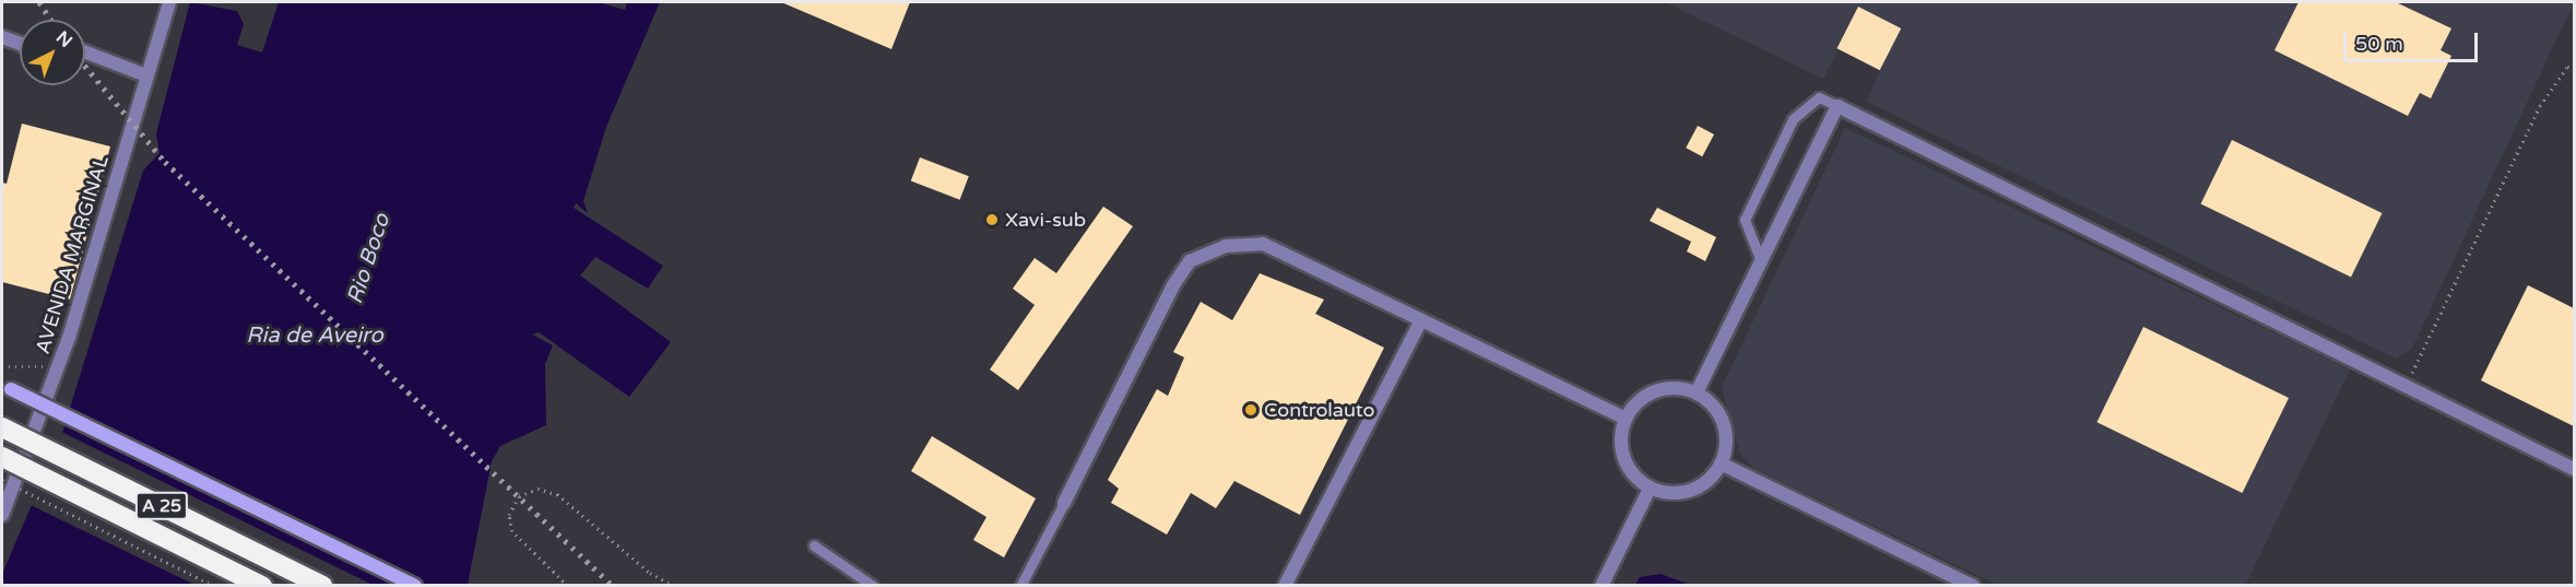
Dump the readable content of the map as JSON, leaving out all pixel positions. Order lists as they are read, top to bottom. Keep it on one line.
{"streets":{"highway":["A 25"],"street":["AVENIDA MARGINAL"]},"water":["Rio Boco","Ria de Aveiro"],"places":["Xavi-sub","Controlauto"],"scale_bar":"50 m","north":"top right"}
